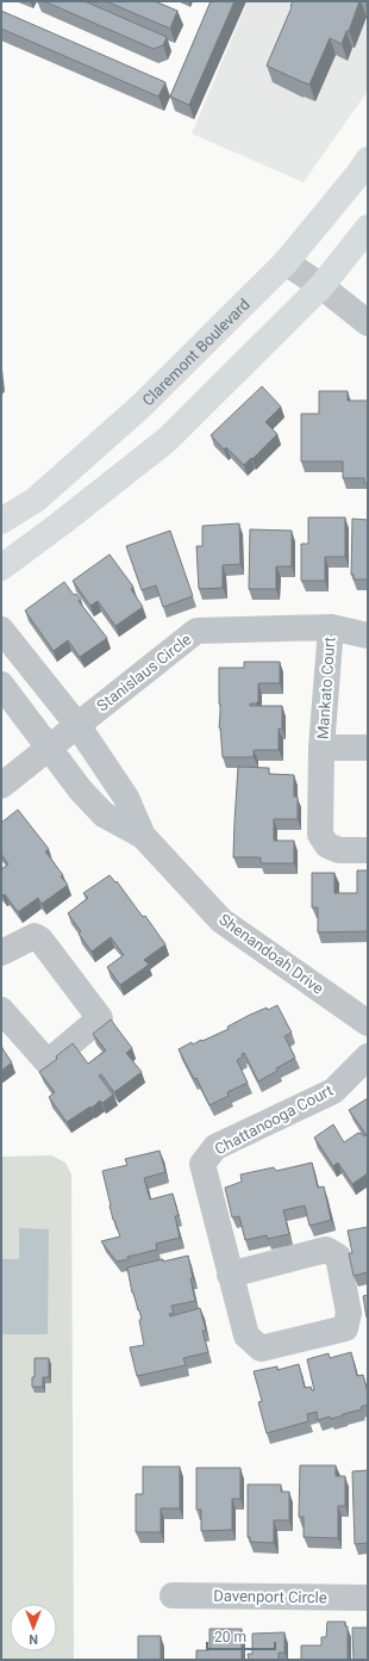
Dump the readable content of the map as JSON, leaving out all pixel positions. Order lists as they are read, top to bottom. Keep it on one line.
{"streets":{"main road":["Claremont Boulevard"],"street":["Stanislaus Circle","Mankato Court","Shenandoah Drive","Chattanooga Court","Davenport Circle"]},"crossings":[["Stanislaus Circle","Mankato Court"],["Stanislaus Circle","Shenandoah Drive"]],"scale_bar":"20 m","north":"bottom"}
